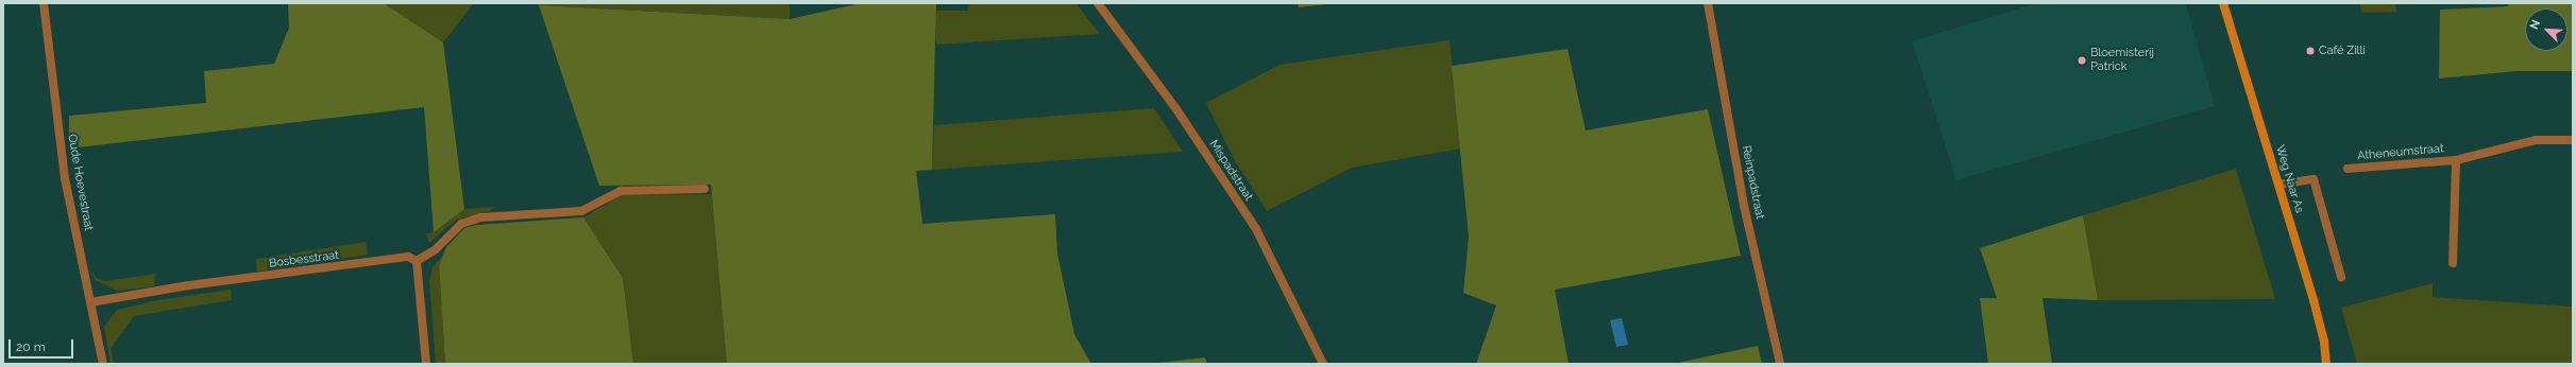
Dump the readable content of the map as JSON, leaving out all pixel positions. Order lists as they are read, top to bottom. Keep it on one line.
{"streets":{"main road":["Weg Naar As"],"street":["Atheneumstraat","Mispadstraat","Oude Hoevestraat","Reinpadstraat","Bosbesstraat"]},"crossings":[["Oude Hoevestraat","Bosbesstraat"]],"places":["Café Zilli","Bloemisterij Patrick"],"scale_bar":"20 m","north":"top left"}
